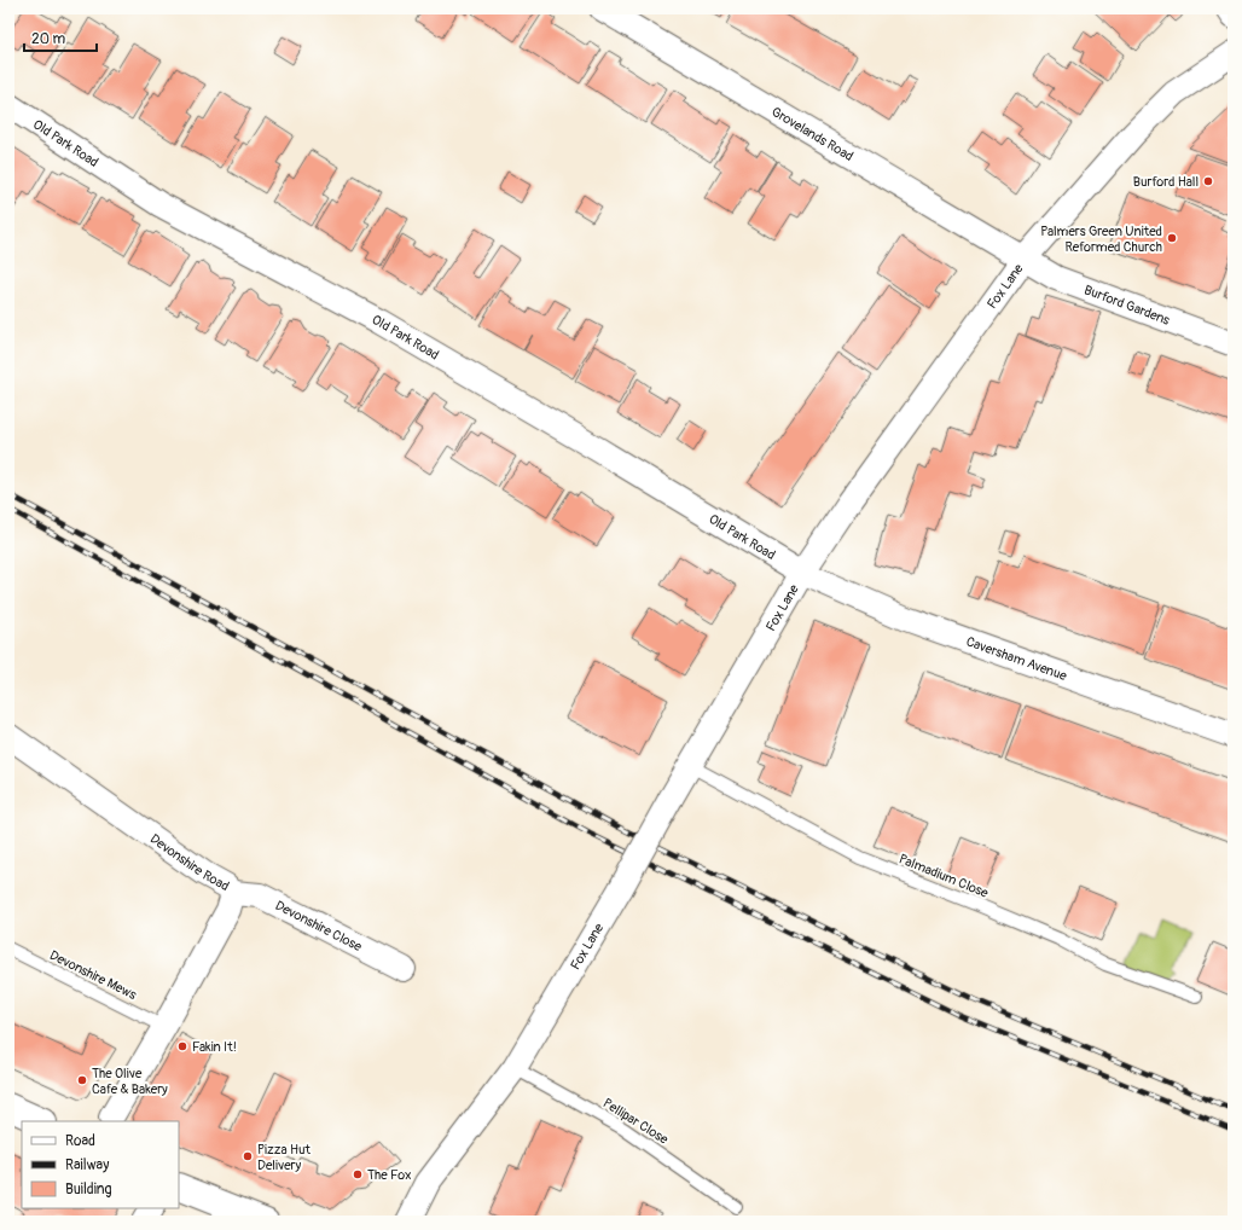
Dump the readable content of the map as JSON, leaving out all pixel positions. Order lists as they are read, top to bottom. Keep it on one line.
{"streets":{"street":["Grovelands Road","Old Park Road","Fox Lane","Burford Gardens","Caversham Avenue","Devonshire Road","Devonshire Close"],"lane":["Palmadium Close","Devonshire Mews","Pellipar Close"]},"crossings":[["Grovelands Road","Fox Lane"],["Grovelands Road","Burford Gardens"],["Old Park Road","Fox Lane"],["Old Park Road","Caversham Avenue"],["Fox Lane","Burford Gardens"],["Fox Lane","Caversham Avenue"],["Fox Lane","Palmadium Close"],["Fox Lane","Pellipar Close"],["Devonshire Road","Devonshire Close"],["Devonshire Road","Devonshire Mews"]],"places":["Burford Hall","Palmers Green United Reformed Church","Fakin It!","The Olive Cafe & Bakery","Pizza Hut Delivery","The Fox"],"legend":["Road","Railway","Building"],"scale_bar":"20 m"}
